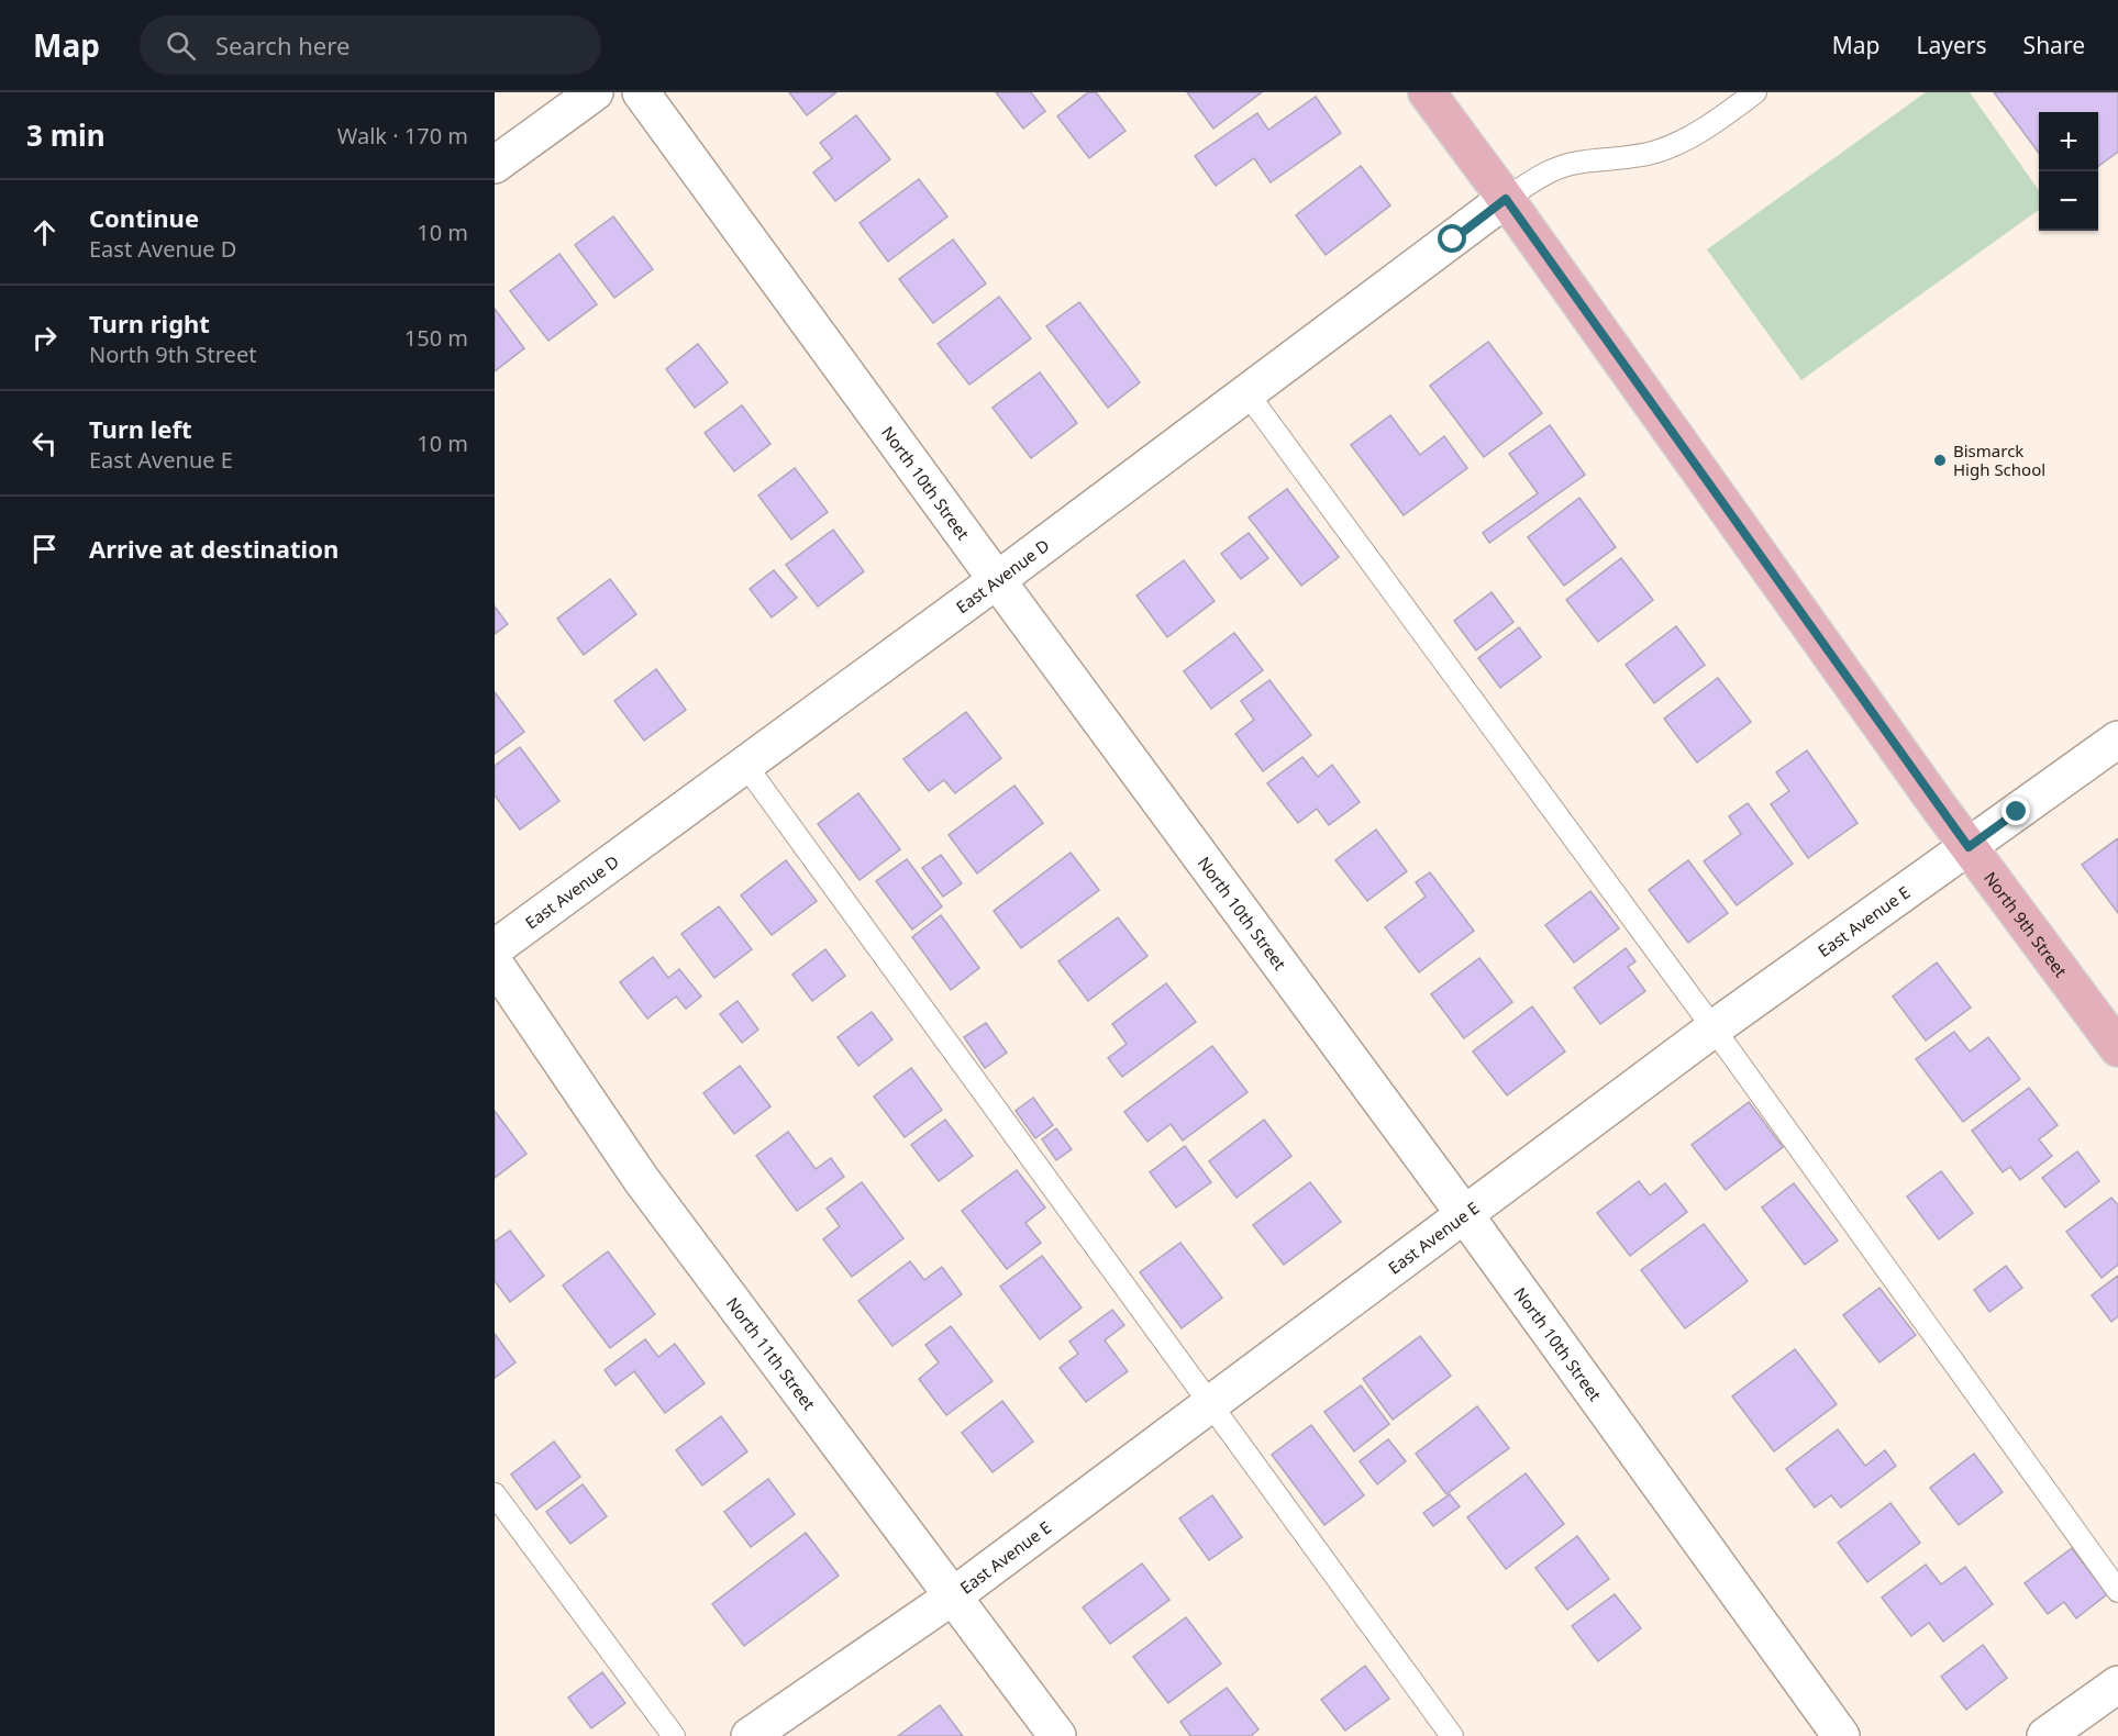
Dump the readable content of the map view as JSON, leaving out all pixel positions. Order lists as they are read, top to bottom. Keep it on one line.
{"streets":{"main road":["North 9th Street"],"street":["North 10th Street","East Avenue D","East Avenue E","North 11th Street"]},"crossings":[["North 10th Street","East Avenue D"],["North 10th Street","East Avenue E"],["East Avenue D","North 9th Street"],["East Avenue E","North 9th Street"],["East Avenue E","North 11th Street"]],"places":["Bismarck High School"],"page":{"header":"Map","search":"Search here","nav":["Map","Layers","Share"],"heading":["3 min","Walk · 170 m"],"map_buttons":["+","−"],"list":[["Continue","East Avenue D","10 m"],["Turn right","North 9th Street","150 m"],["Turn left","East Avenue E","10 m"],"Arrive at destination"]}}
